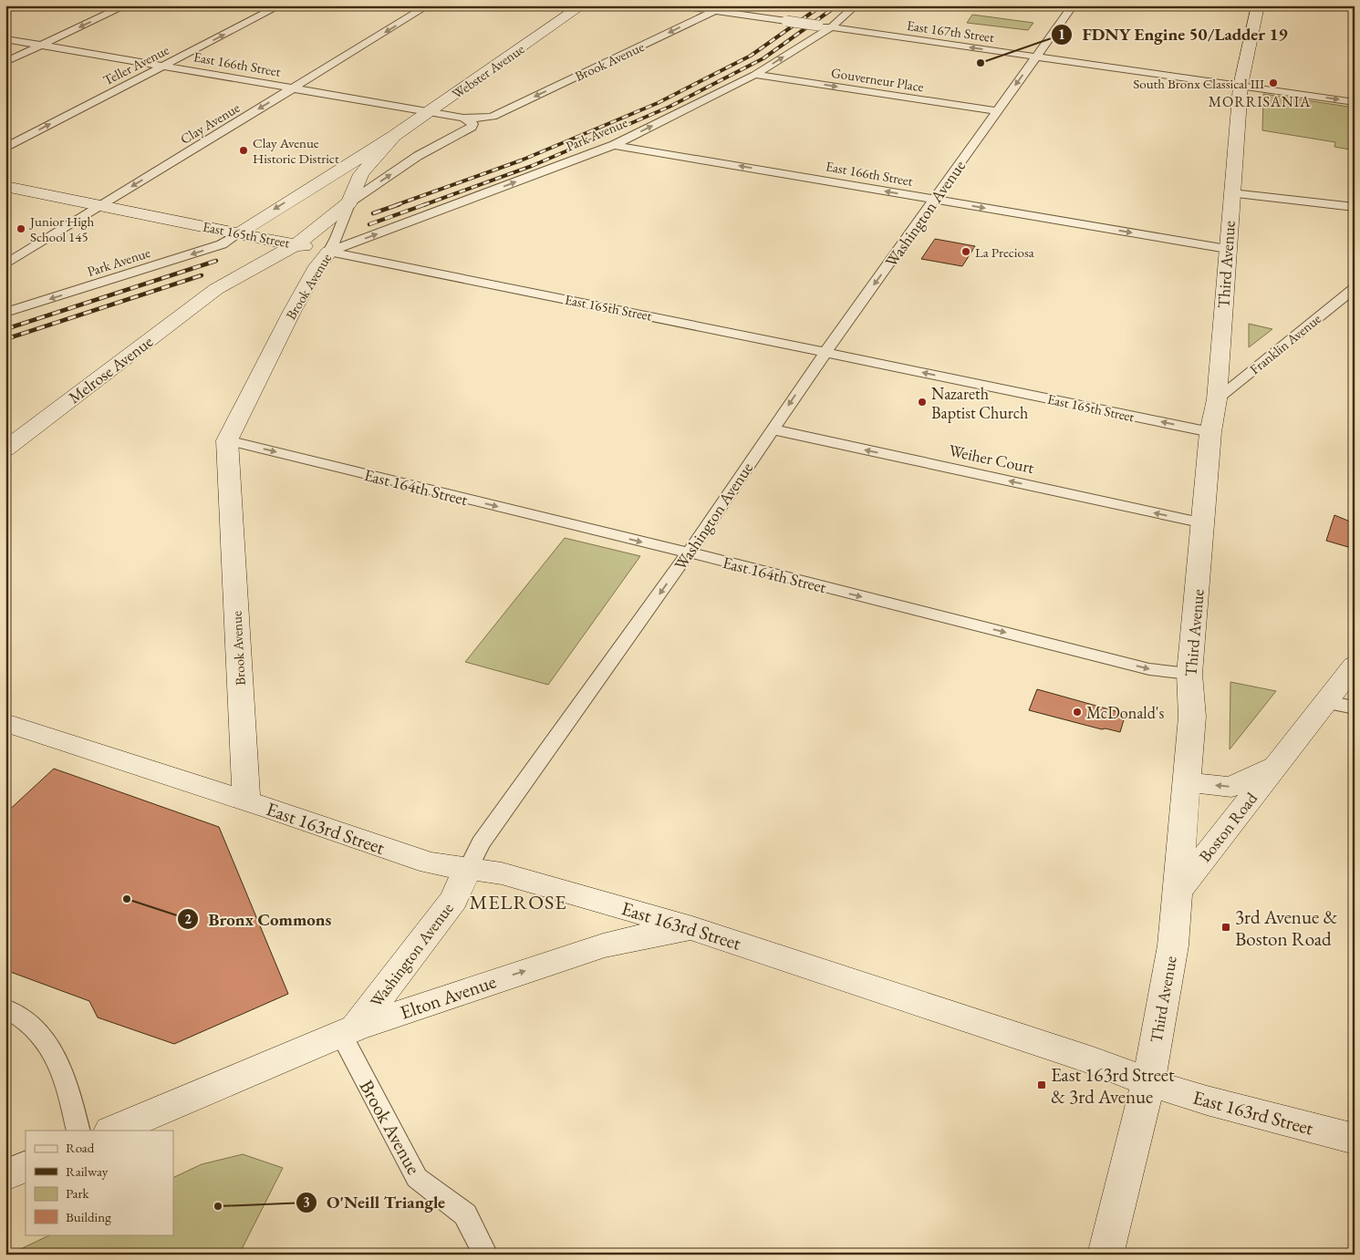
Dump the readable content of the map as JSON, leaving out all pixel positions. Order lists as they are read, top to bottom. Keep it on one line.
{"streets":{"main road":["Brook Avenue","Webster Avenue","Washington Avenue","East 165th Street","Third Avenue","Melrose Avenue","Boston Road","East 163rd Street","Elton Avenue"],"street":["East 167th Street","East 166th Street","Teller Avenue","Gouverneur Place","Clay Avenue","Park Avenue","Franklin Avenue","Weiher Court","East 164th Street"]},"crossings":[["East 167th Street","Brook Avenue"],["East 167th Street","Park Avenue"],["East 167th Street","Washington Avenue"],["East 167th Street","Third Avenue"],["Brook Avenue","East 166th Street"],["Brook Avenue","Webster Avenue"],["Brook Avenue","Park Avenue"],["Brook Avenue","Washington Avenue"],["Brook Avenue","East 165th Street"],["Brook Avenue","East 164th Street"],["Brook Avenue","East 163rd Street"],["Brook Avenue","Elton Avenue"],["East 166th Street","Teller Avenue"],["East 166th Street","Webster Avenue"],["East 166th Street","Clay Avenue"],["East 166th Street","Park Avenue"],["East 166th Street","Washington Avenue"],["East 166th Street","Third Avenue"],["Webster Avenue","Park Avenue"],["Webster Avenue","East 165th Street"],["Webster Avenue","Melrose Avenue"],["Gouverneur Place","Park Avenue"],["Gouverneur Place","Washington Avenue"],["Clay Avenue","East 165th Street"],["Park Avenue","East 165th Street"],["Washington Avenue","East 165th Street"],["Washington Avenue","Weiher Court"],["Washington Avenue","East 164th Street"],["Washington Avenue","East 163rd Street"],["Washington Avenue","Elton Avenue"],["East 165th Street","Third Avenue"],["East 165th Street","Melrose Avenue"],["Third Avenue","Franklin Avenue"],["Third Avenue","Weiher Court"],["Third Avenue","East 164th Street"],["Third Avenue","Boston Road"],["Third Avenue","East 163rd Street"],["East 163rd Street","Elton Avenue"]],"one_way":["Gouverneur Place","Clay Avenue","Washington Avenue","Weiher Court","East 164th Street","Elton Avenue"],"districts":["MORRISANIA","MELROSE"],"places":{"other":["FDNY Engine 50/Ladder 19","South Bronx Classical III","Clay Avenue Historic District","Junior High School 145","La Preciosa","Nazareth Baptist Church","McDonald's","Bronx Commons","O'Neill Triangle"],"transit":["3rd Avenue & Boston Road","East 163rd Street & 3rd Avenue"]},"legend":["Road","Railway","Park","Building"]}
